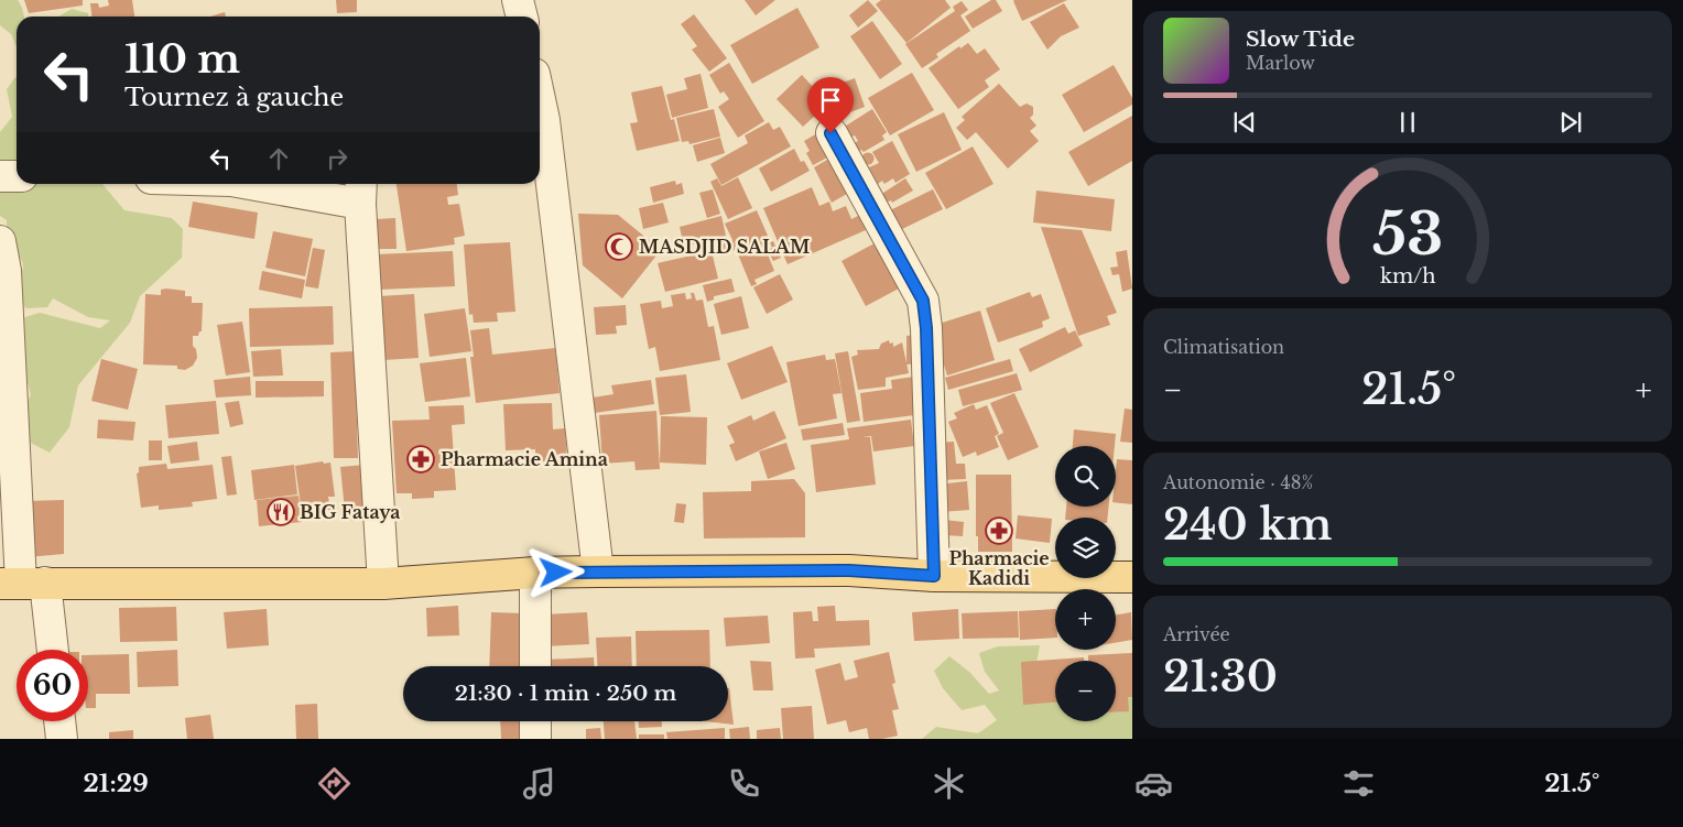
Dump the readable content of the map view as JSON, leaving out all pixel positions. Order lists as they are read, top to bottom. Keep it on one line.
{"places":{"mosque":["MASDJID SALAM"],"pharmacy":["Pharmacie Amina","Pharmacie Kadidi"],"restaurant":["BIG Fataya"]},"page":{"turn":["110 m","Tournez à gauche"],"song":["Slow Tide","Marlow"],"tile":["Climatisation",["Autonomie · 48%","240 km"],["Arrivée","21:30"]],"heat":["−","21.5°","+"],"map_buttons":["+","−"],"limit":"60","trip":"21:30 · 1 min · 250 m","tabs":["21:29","21.5°"],"gauge":["53","km/h"]}}
